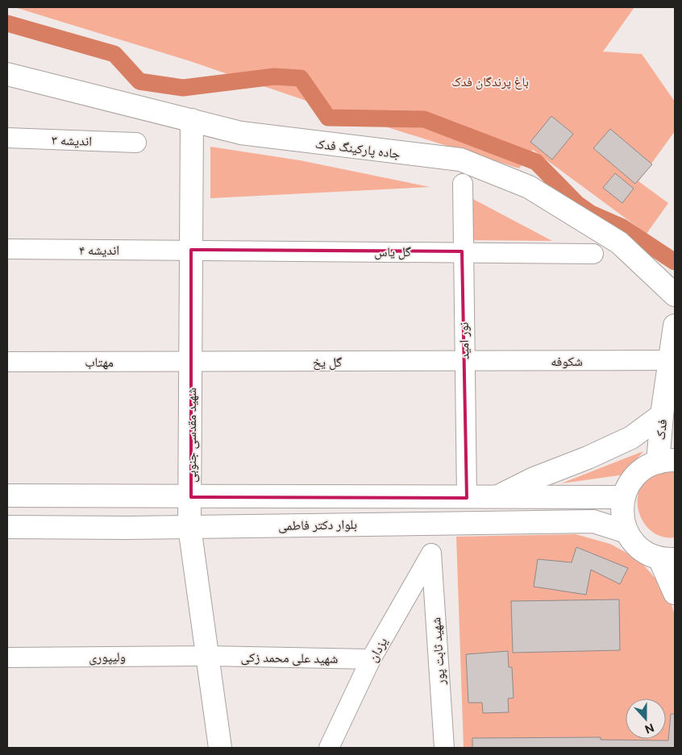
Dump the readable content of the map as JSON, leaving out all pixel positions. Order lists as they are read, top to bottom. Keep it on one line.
{"streets":{"main road":["جاده پارکینگ فدک","فدک","شهید مقدسی جنوبی","بلوار دکتر فاطمی"],"street":["اندیشه ۳","اندیشه ۴","گل یاس","نور امید","شکوفه","مهتاب","گل یخ","یزدان","شهید ثابت پور","ولیپوری","شهید علی محمد زکی"]},"crossings":[["جاده پارکینگ فدک","شهید مقدسی جنوبی"],["اندیشه ۴","گل یاس"],["اندیشه ۴","شهید مقدسی جنوبی"],["گل یاس","نور امید"],["گل یاس","شهید مقدسی جنوبی"],["نور امید","شکوفه"],["نور امید","گل یخ"],["نور امید","بلوار دکتر فاطمی"],["شکوفه","گل یخ"],["شکوفه","فدک"],["مهتاب","گل یخ"],["مهتاب","شهید مقدسی جنوبی"],["گل یخ","شهید مقدسی جنوبی"],["شهید مقدسی جنوبی","بلوار دکتر فاطمی"],["شهید مقدسی جنوبی","ولیپوری"],["شهید مقدسی جنوبی","شهید علی محمد زکی"],["یزدان","شهید ثابت پور"],["یزدان","شهید علی محمد زکی"],["ولیپوری","شهید علی محمد زکی"]],"parks":["باغ پرندگان فدک"],"north":"bottom"}
